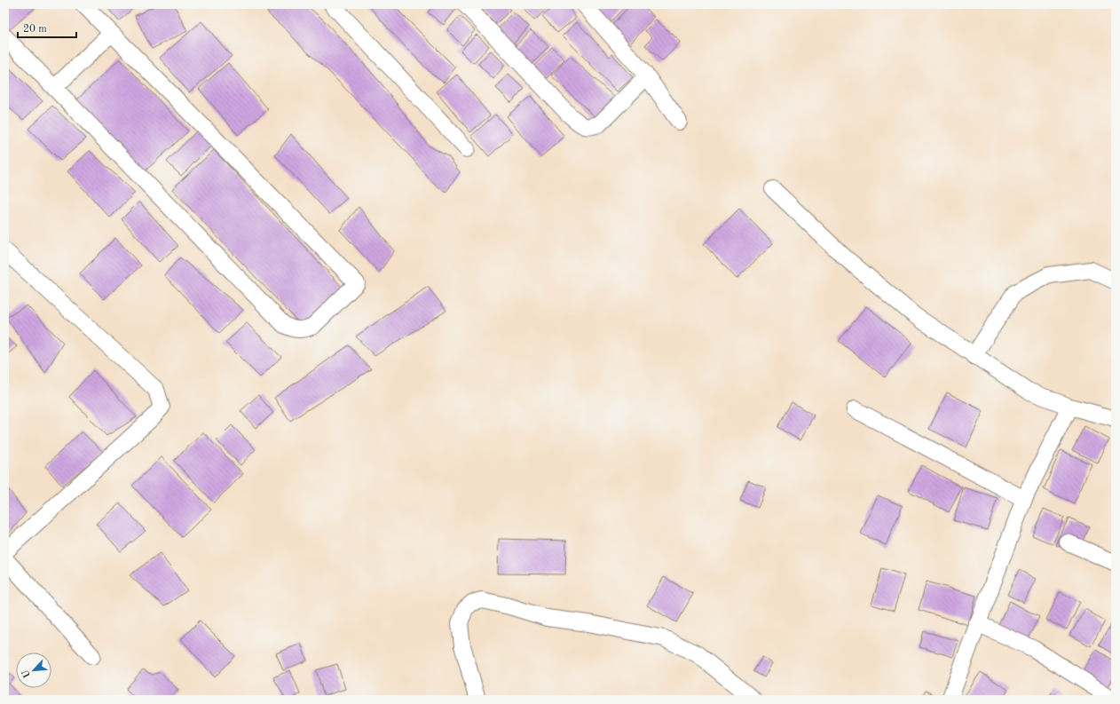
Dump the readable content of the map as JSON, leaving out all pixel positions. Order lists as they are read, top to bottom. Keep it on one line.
{"scale_bar":"20 m","north":"bottom left"}
